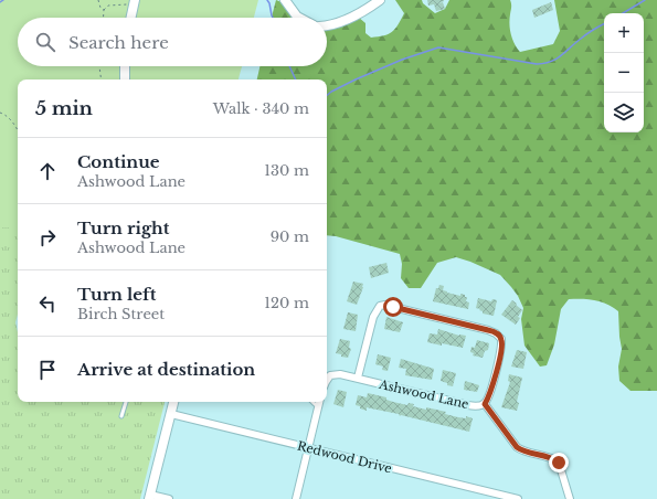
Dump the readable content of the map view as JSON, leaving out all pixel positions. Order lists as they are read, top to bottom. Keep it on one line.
{"streets":{"street":["Ashwood Lane","Redwood Drive"]},"page":{"map_buttons":["+","−"],"search":"Search here","heading":["5 min","Walk · 340 m"],"list":[["Continue","Ashwood Lane","130 m"],["Turn right","Ashwood Lane","90 m"],["Turn left","Birch Street","120 m"],"Arrive at destination"]}}
